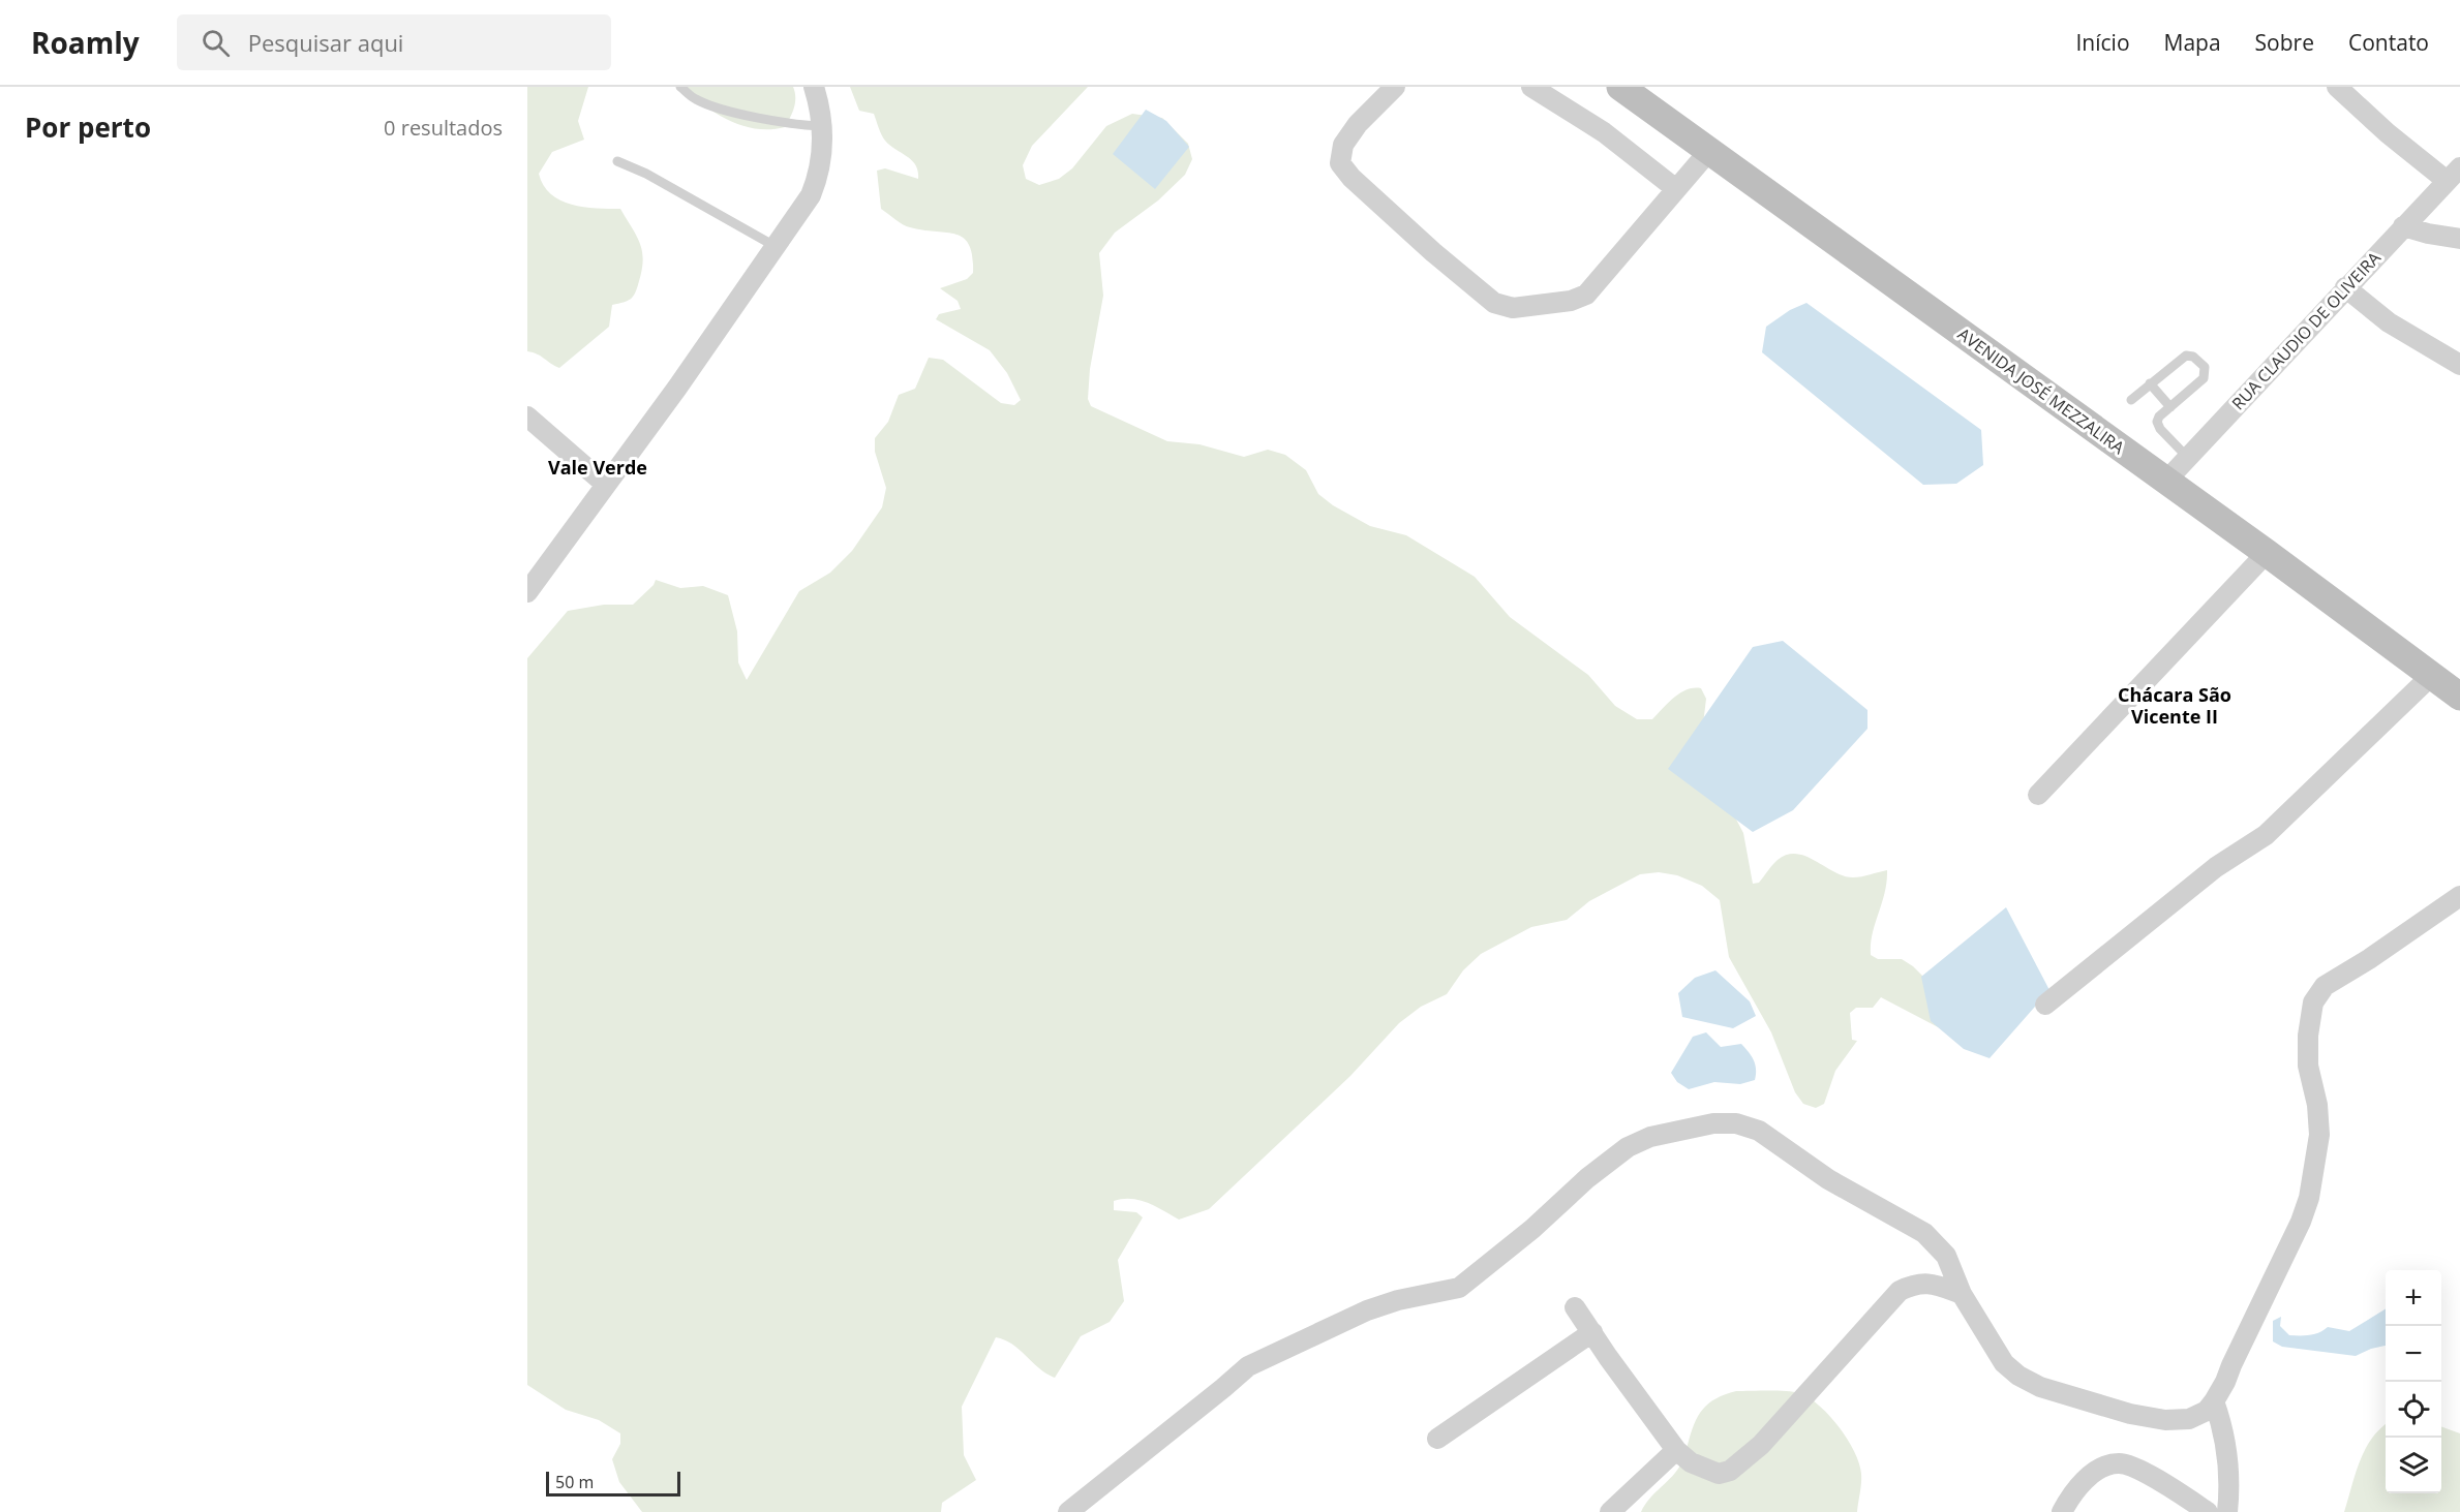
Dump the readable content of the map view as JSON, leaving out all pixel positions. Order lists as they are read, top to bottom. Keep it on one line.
{"streets":{"main road":["AVENIDA JOSÉ MEZZALIRA"],"street":["RUA CLAUDIO DE OLIVEIRA"]},"crossings":[["RUA CLAUDIO DE OLIVEIRA","AVENIDA JOSÉ MEZZALIRA"]],"districts":["Vale Verde","Chácara São Vicente II"],"scale_bar":"50 m","page":{"header":"Roamly","search":"Pesquisar aqui","nav":["Início","Mapa","Sobre","Contato"],"heading":["Por perto","0 resultados"],"map_buttons":["+","−"],"scale":"50 m"}}
